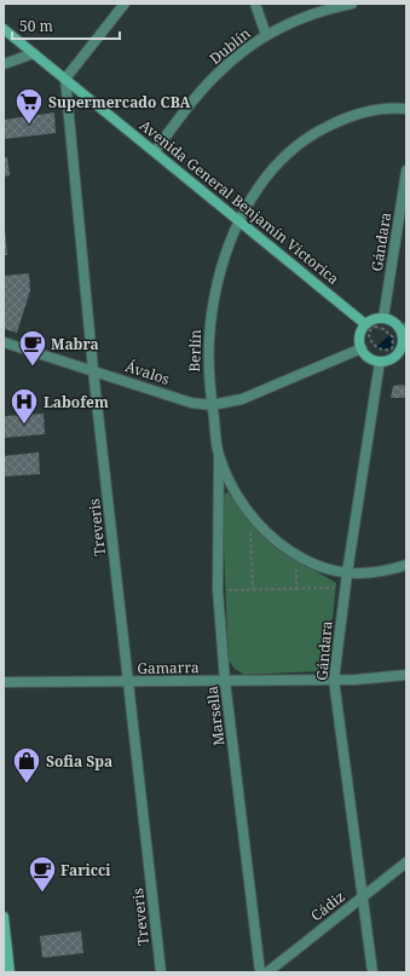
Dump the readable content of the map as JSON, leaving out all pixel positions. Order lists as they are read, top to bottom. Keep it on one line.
{"streets":{"street":["Dublín","Avenida General Benjamín Victorica","Gándara","Berlín","Ávalos","Treveris","Gamarra","Marsella","Cádiz"]},"crossings":[["Dublín","Avenida General Benjamín Victorica"],["Avenida General Benjamín Victorica","Berlín"],["Avenida General Benjamín Victorica","Treveris"],["Gándara","Berlín"],["Gándara","Gamarra"],["Gándara","Cádiz"],["Berlín","Ávalos"],["Berlín","Marsella"],["Ávalos","Treveris"],["Treveris","Gamarra"],["Gamarra","Marsella"]],"places":{"supermarket":["Supermercado CBA"],"cafe":["Mabra","Faricci"],"hospital":["Labofem"],"shop":["Sofia Spa"]},"scale_bar":"50 m"}
